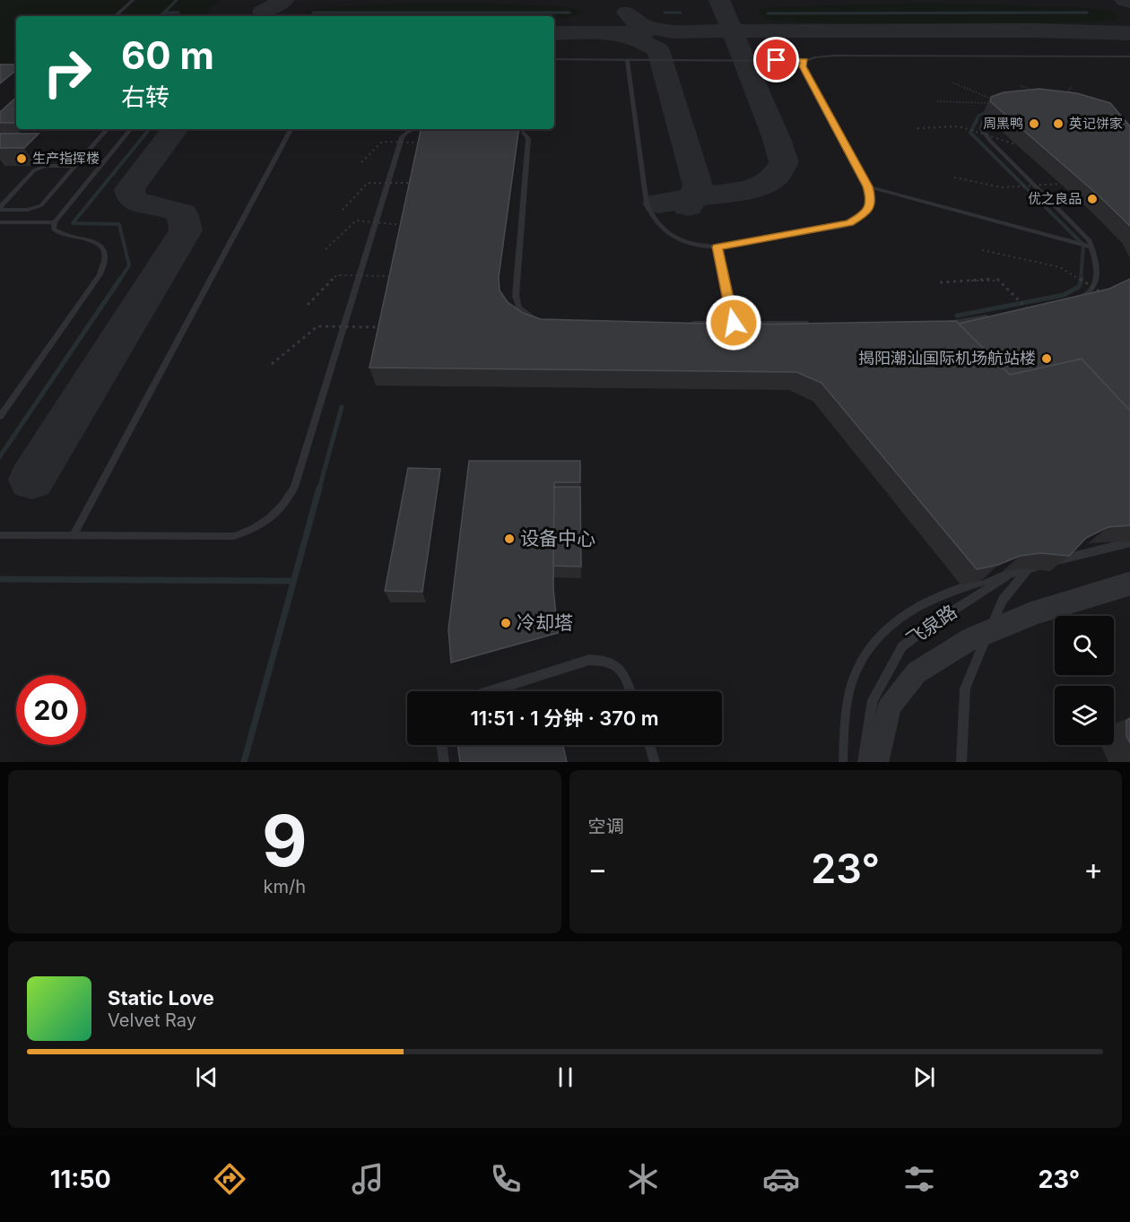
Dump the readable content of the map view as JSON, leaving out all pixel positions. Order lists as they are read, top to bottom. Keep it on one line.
{"streets":{"lane":["飞泉路"]},"places":["周黑鸭","英记饼家","生产指挥楼","优之良品","揭阳潮汕国际机场航站楼","设备中心","冷却塔"],"page":{"turn":["60 m","右转"],"limit":"20","trip":"11:51 · 1 分钟 · 370 m","tile":[["9","km/h"],"空调"],"heat":["−","23°","+"],"song":["Static Love","Velvet Ray"],"tabs":["11:50","23°"]}}
